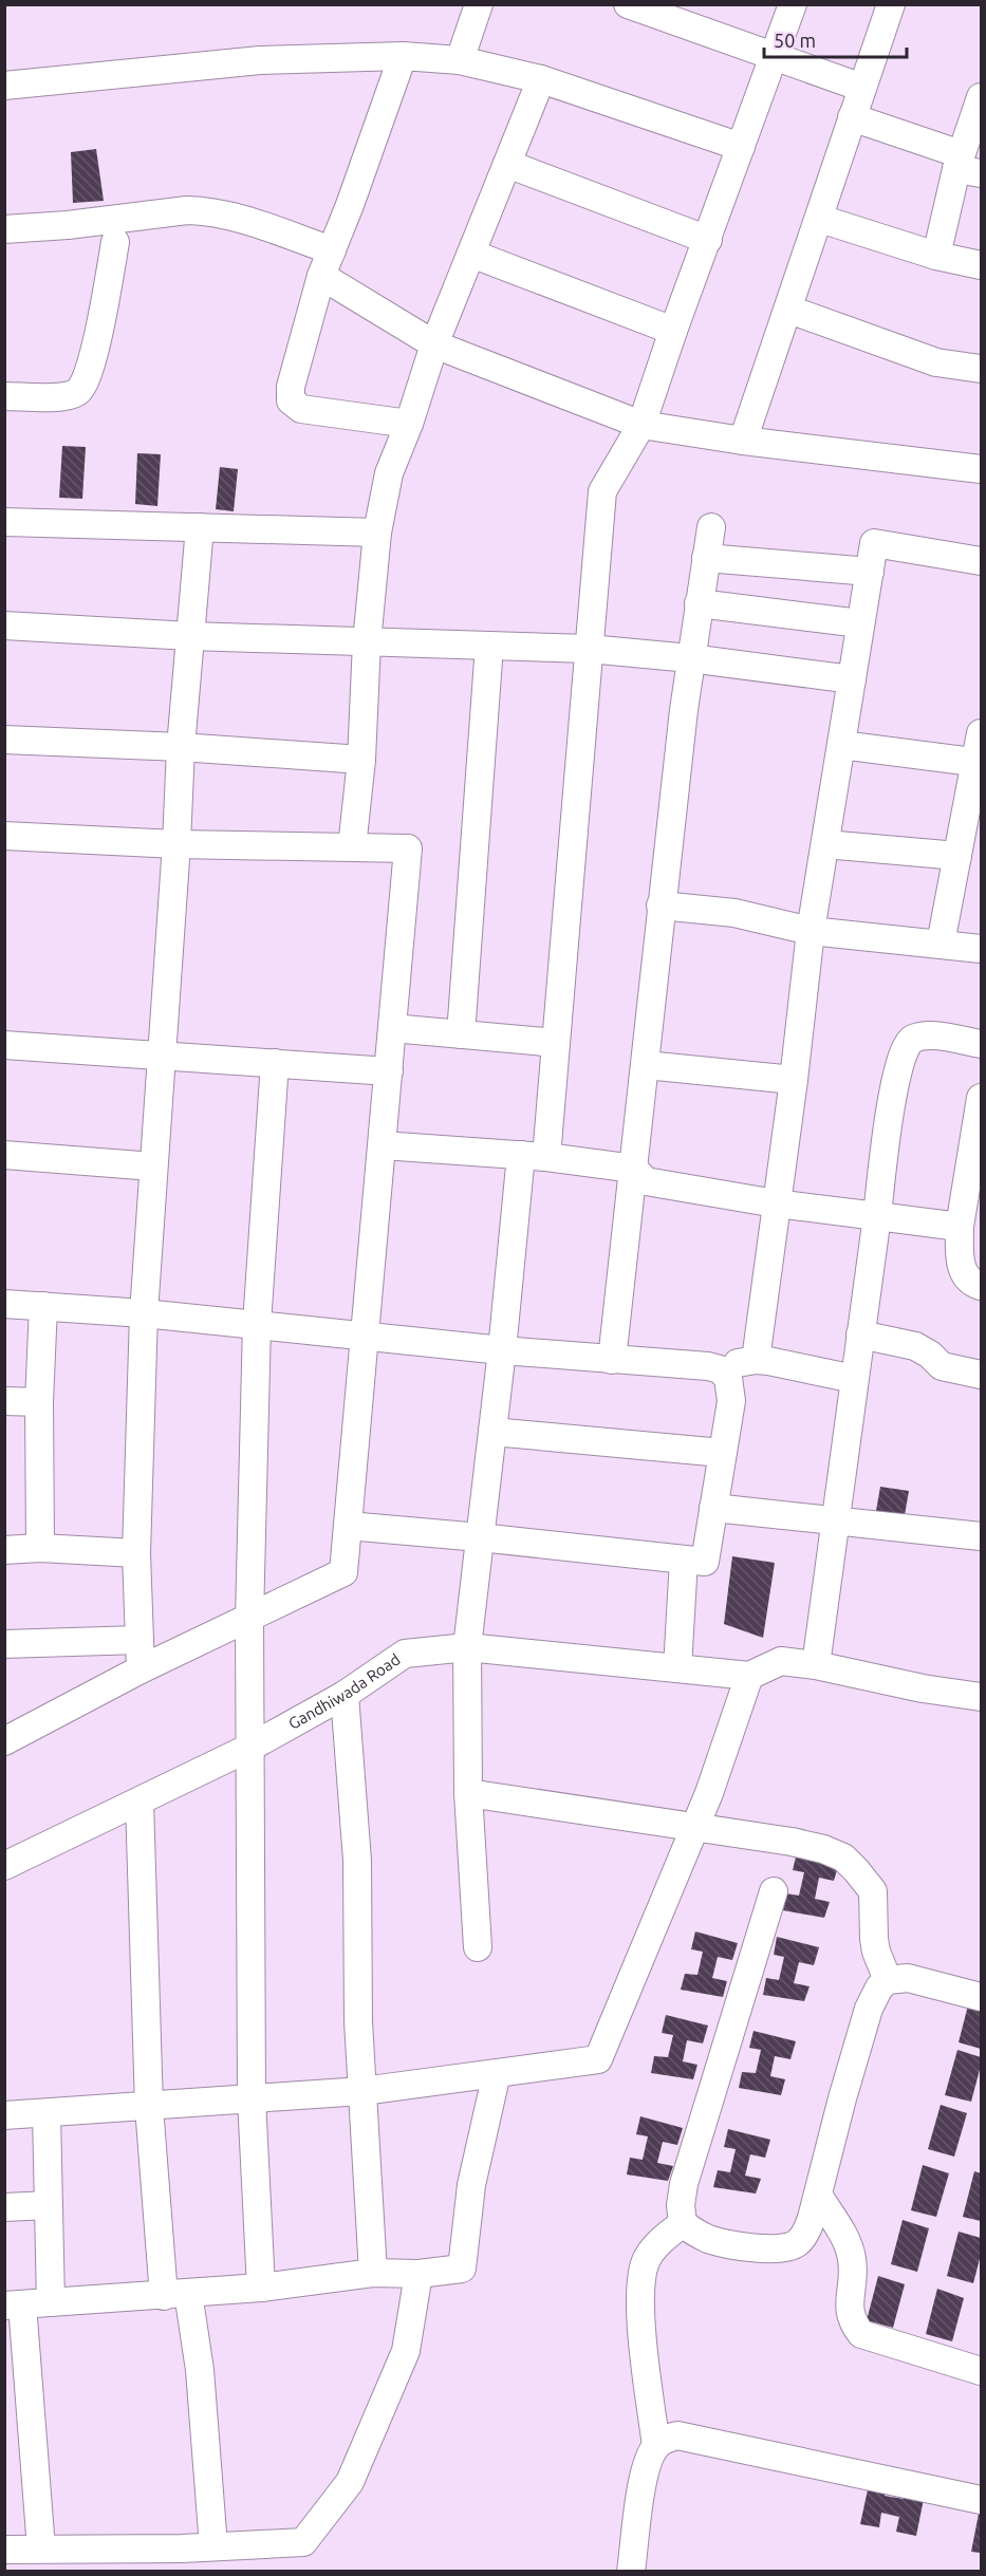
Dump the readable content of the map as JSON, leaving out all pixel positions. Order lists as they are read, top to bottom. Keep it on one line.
{"streets":{"street":["Gandhiwada Road"]},"scale_bar":"50 m"}
